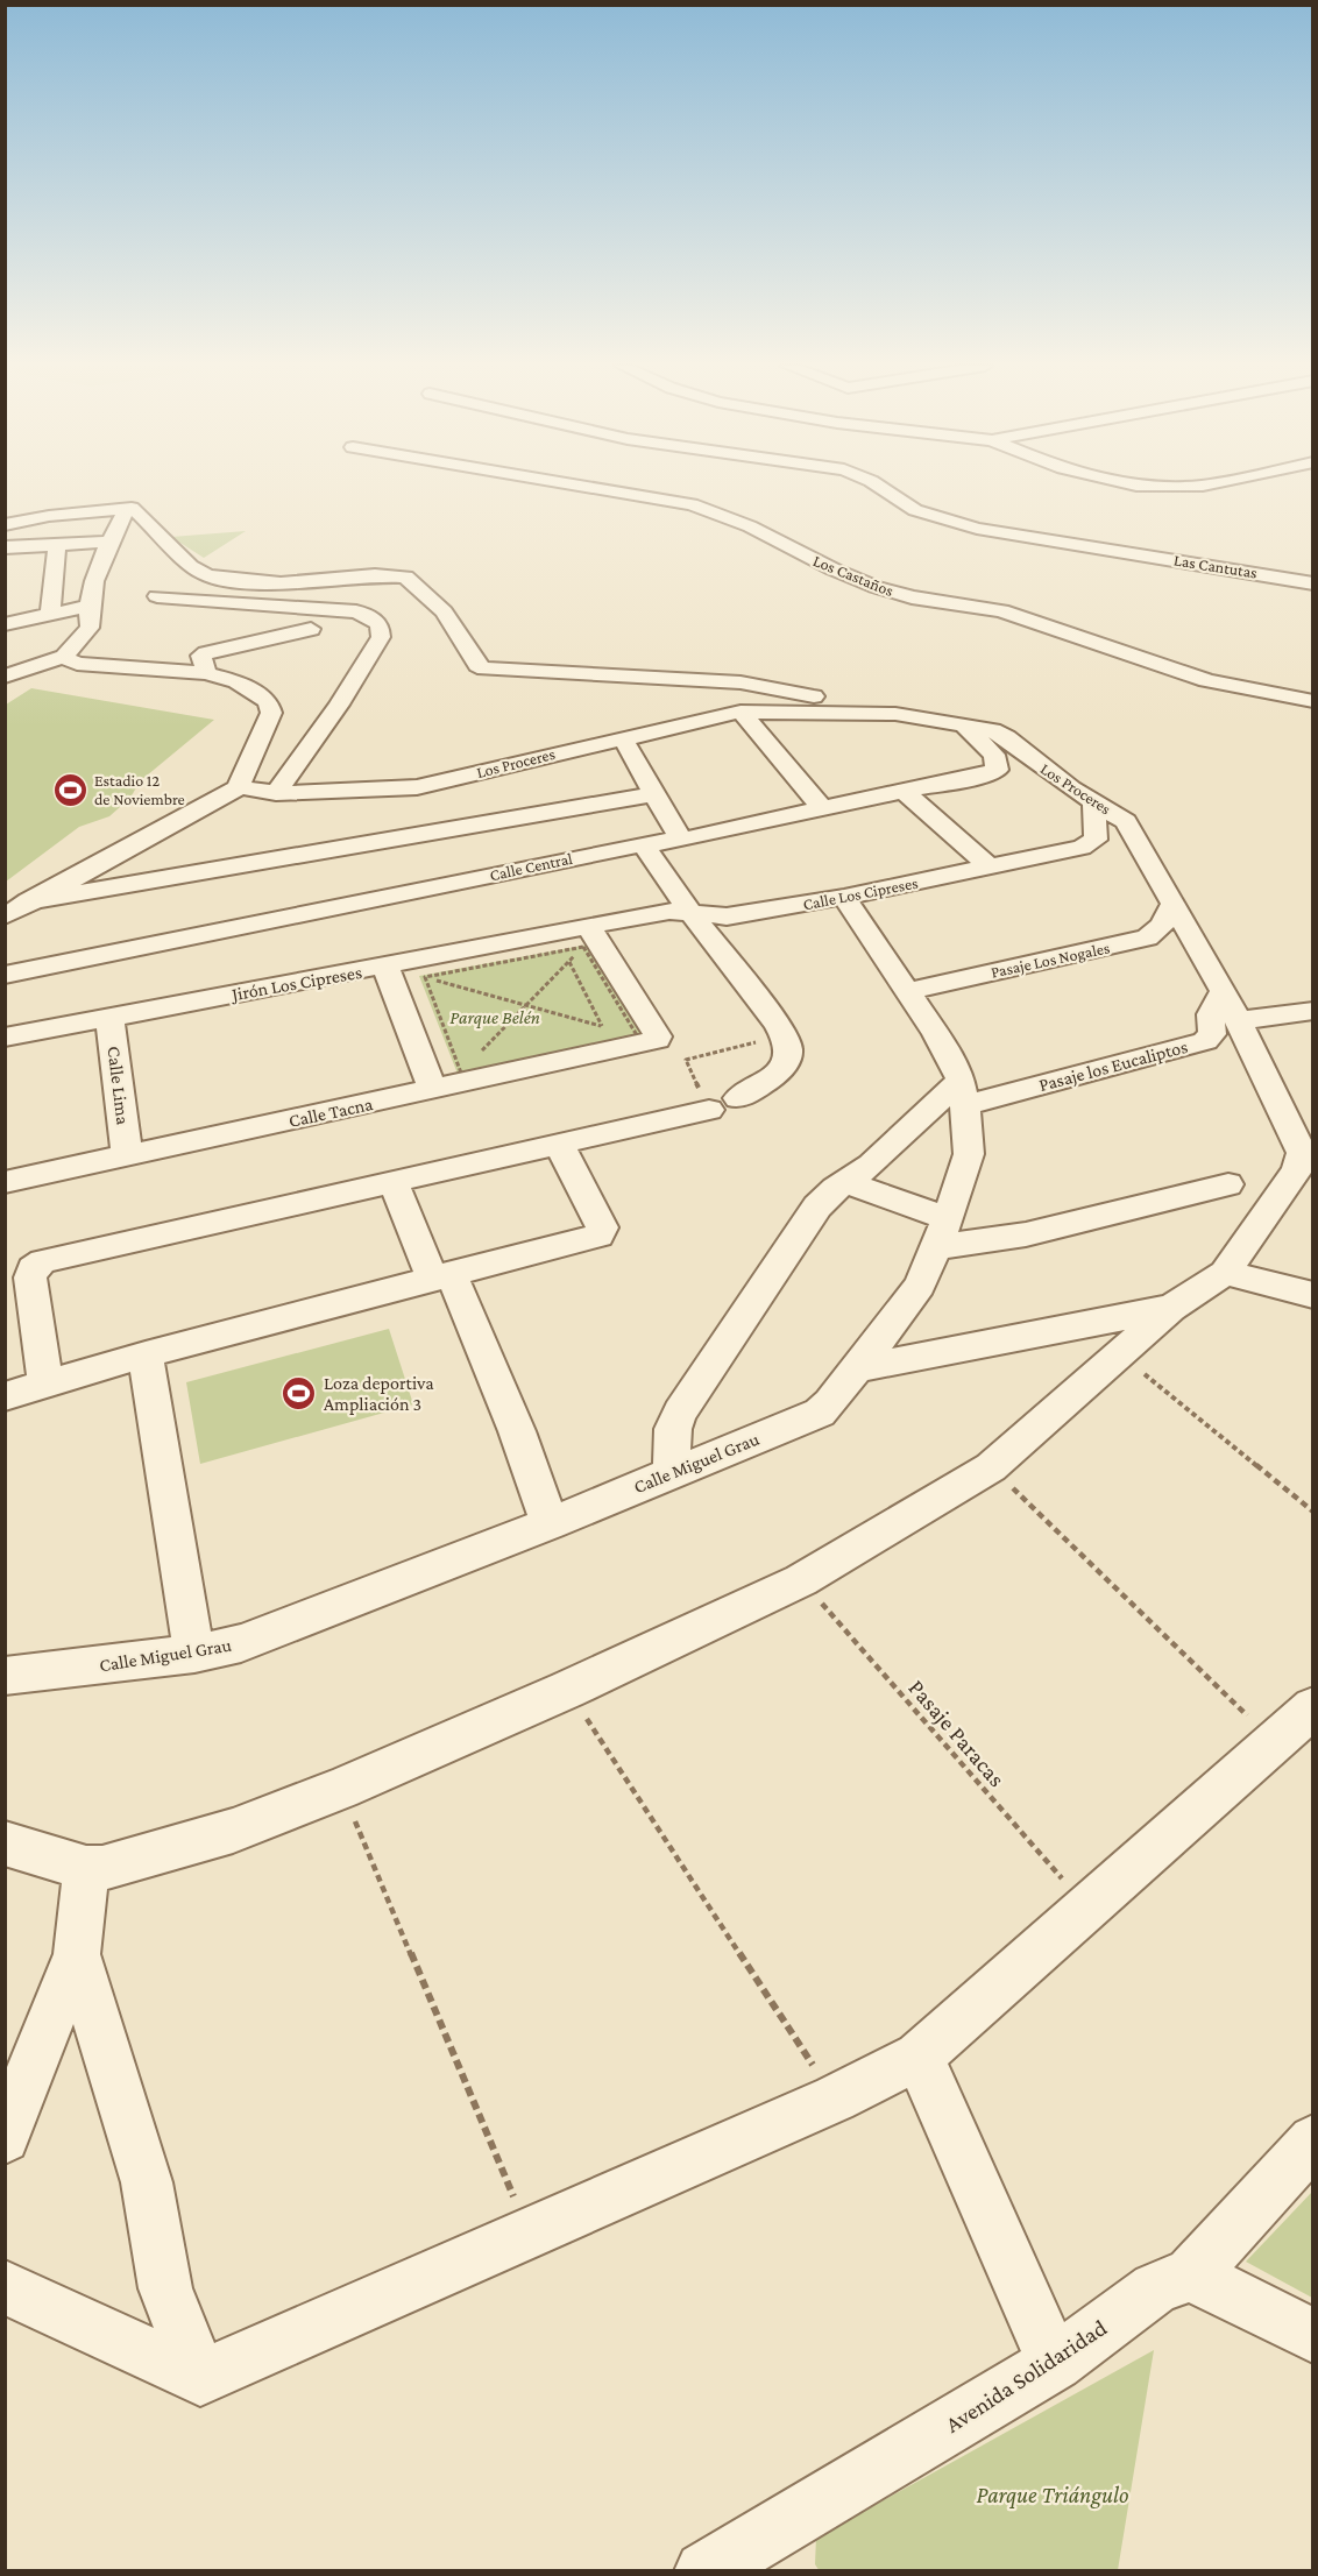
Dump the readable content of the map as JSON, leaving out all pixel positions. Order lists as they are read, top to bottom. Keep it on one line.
{"streets":{"street":["Las Cantutas","Los Castaños","Los Proceres","Calle Central","Calle Los Cipreses","Pasaje Los Nogales","Jirón Los Cipreses","Pasaje los Eucaliptos","Calle Lima","Calle Tacna","Calle Miguel Grau","Avenida Solidaridad"],"path":["Pasaje Paracas"]},"crossings":[["Los Proceres","Calle Central"],["Los Proceres","Calle Los Cipreses"],["Los Proceres","Pasaje Los Nogales"],["Calle Los Cipreses","Jirón Los Cipreses"],["Calle Los Cipreses","Calle Miguel Grau"],["Pasaje Los Nogales","Calle Miguel Grau"],["Jirón Los Cipreses","Calle Lima"],["Pasaje los Eucaliptos","Calle Miguel Grau"],["Calle Lima","Calle Tacna"]],"parks":["Parque Belén","Parque Triángulo"],"places":{"sports":["Estadio 12 de Noviembre","Loza deportiva Ampliación 3"]}}
